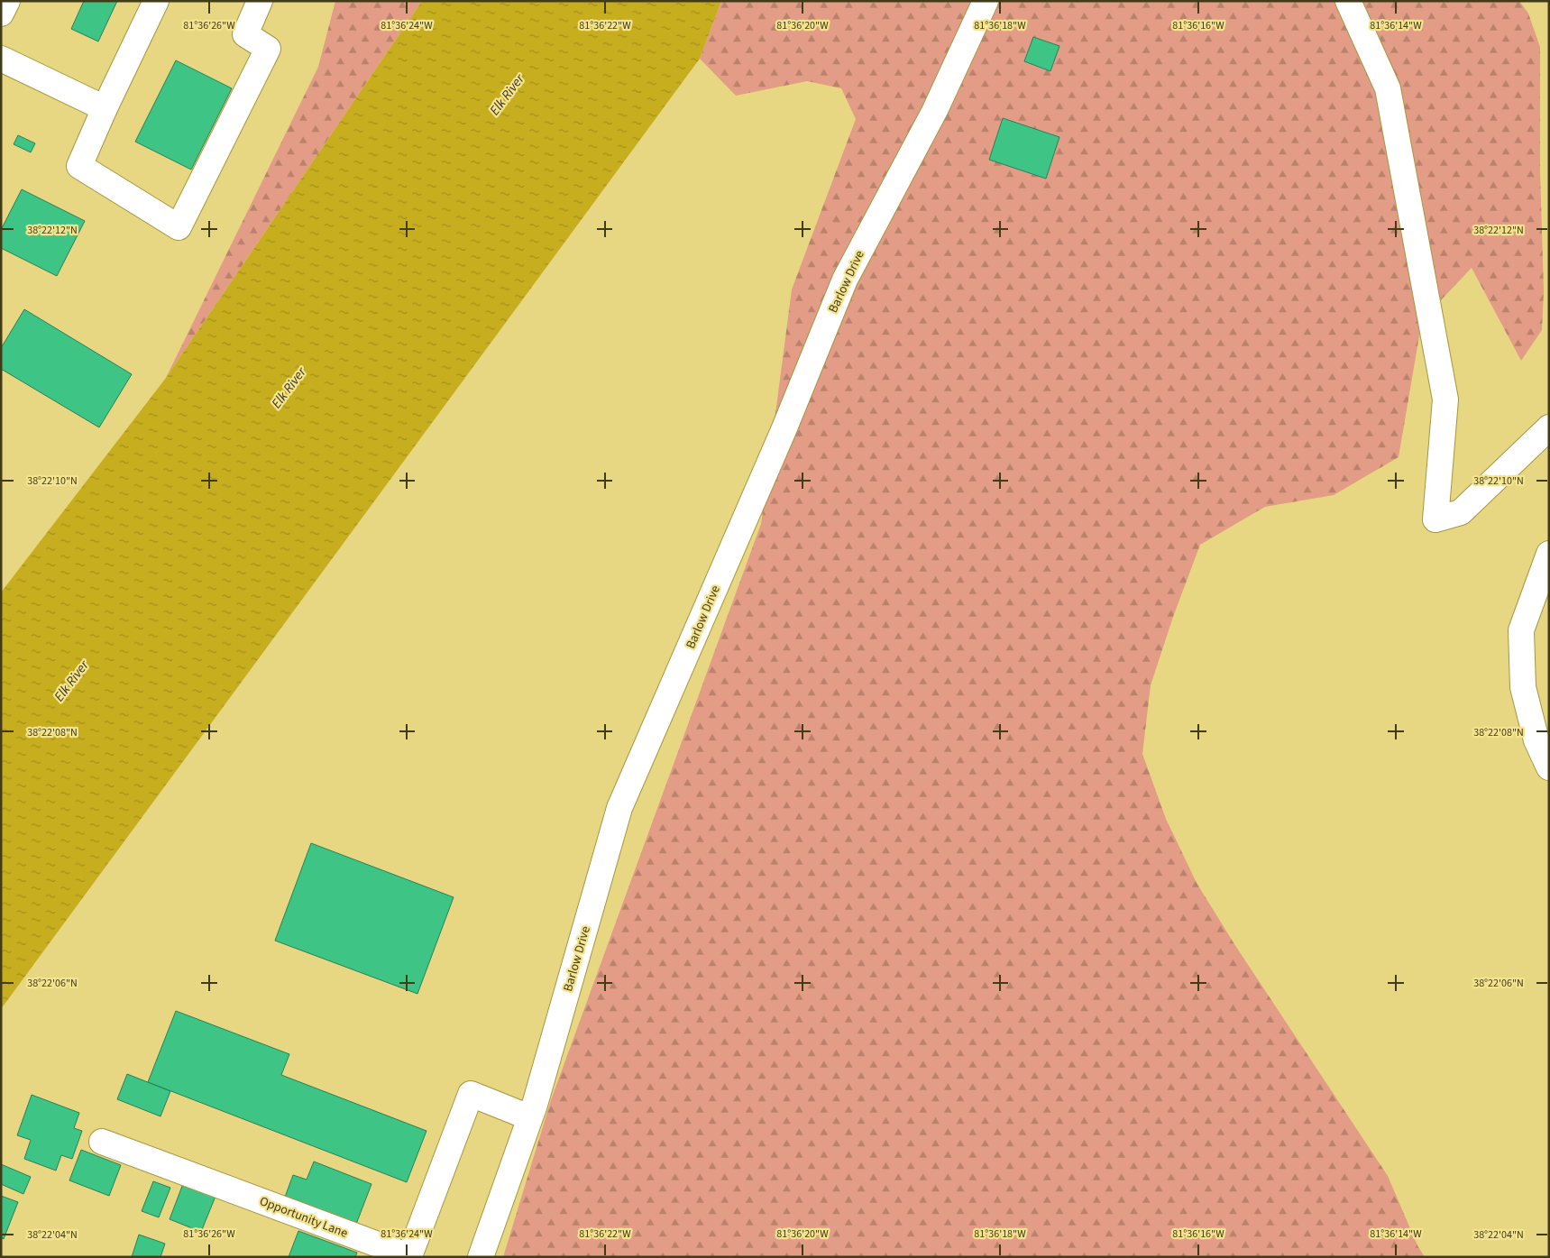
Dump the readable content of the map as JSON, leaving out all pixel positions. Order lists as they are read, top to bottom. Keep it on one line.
{"streets":{"street":["Barlow Drive","Opportunity Lane"]},"crossings":[["Barlow Drive","Opportunity Lane"]],"water":["Elk River"],"coordinates":["81°36'26\"W","81°36'24\"W","81°36'22\"W","81°36'20\"W","81°36'18\"W","81°36'16\"W","81°36'14\"W","38°22'12\"N","38°22'10\"N","38°22'08\"N","38°22'06\"N","38°22'04\"N"]}
